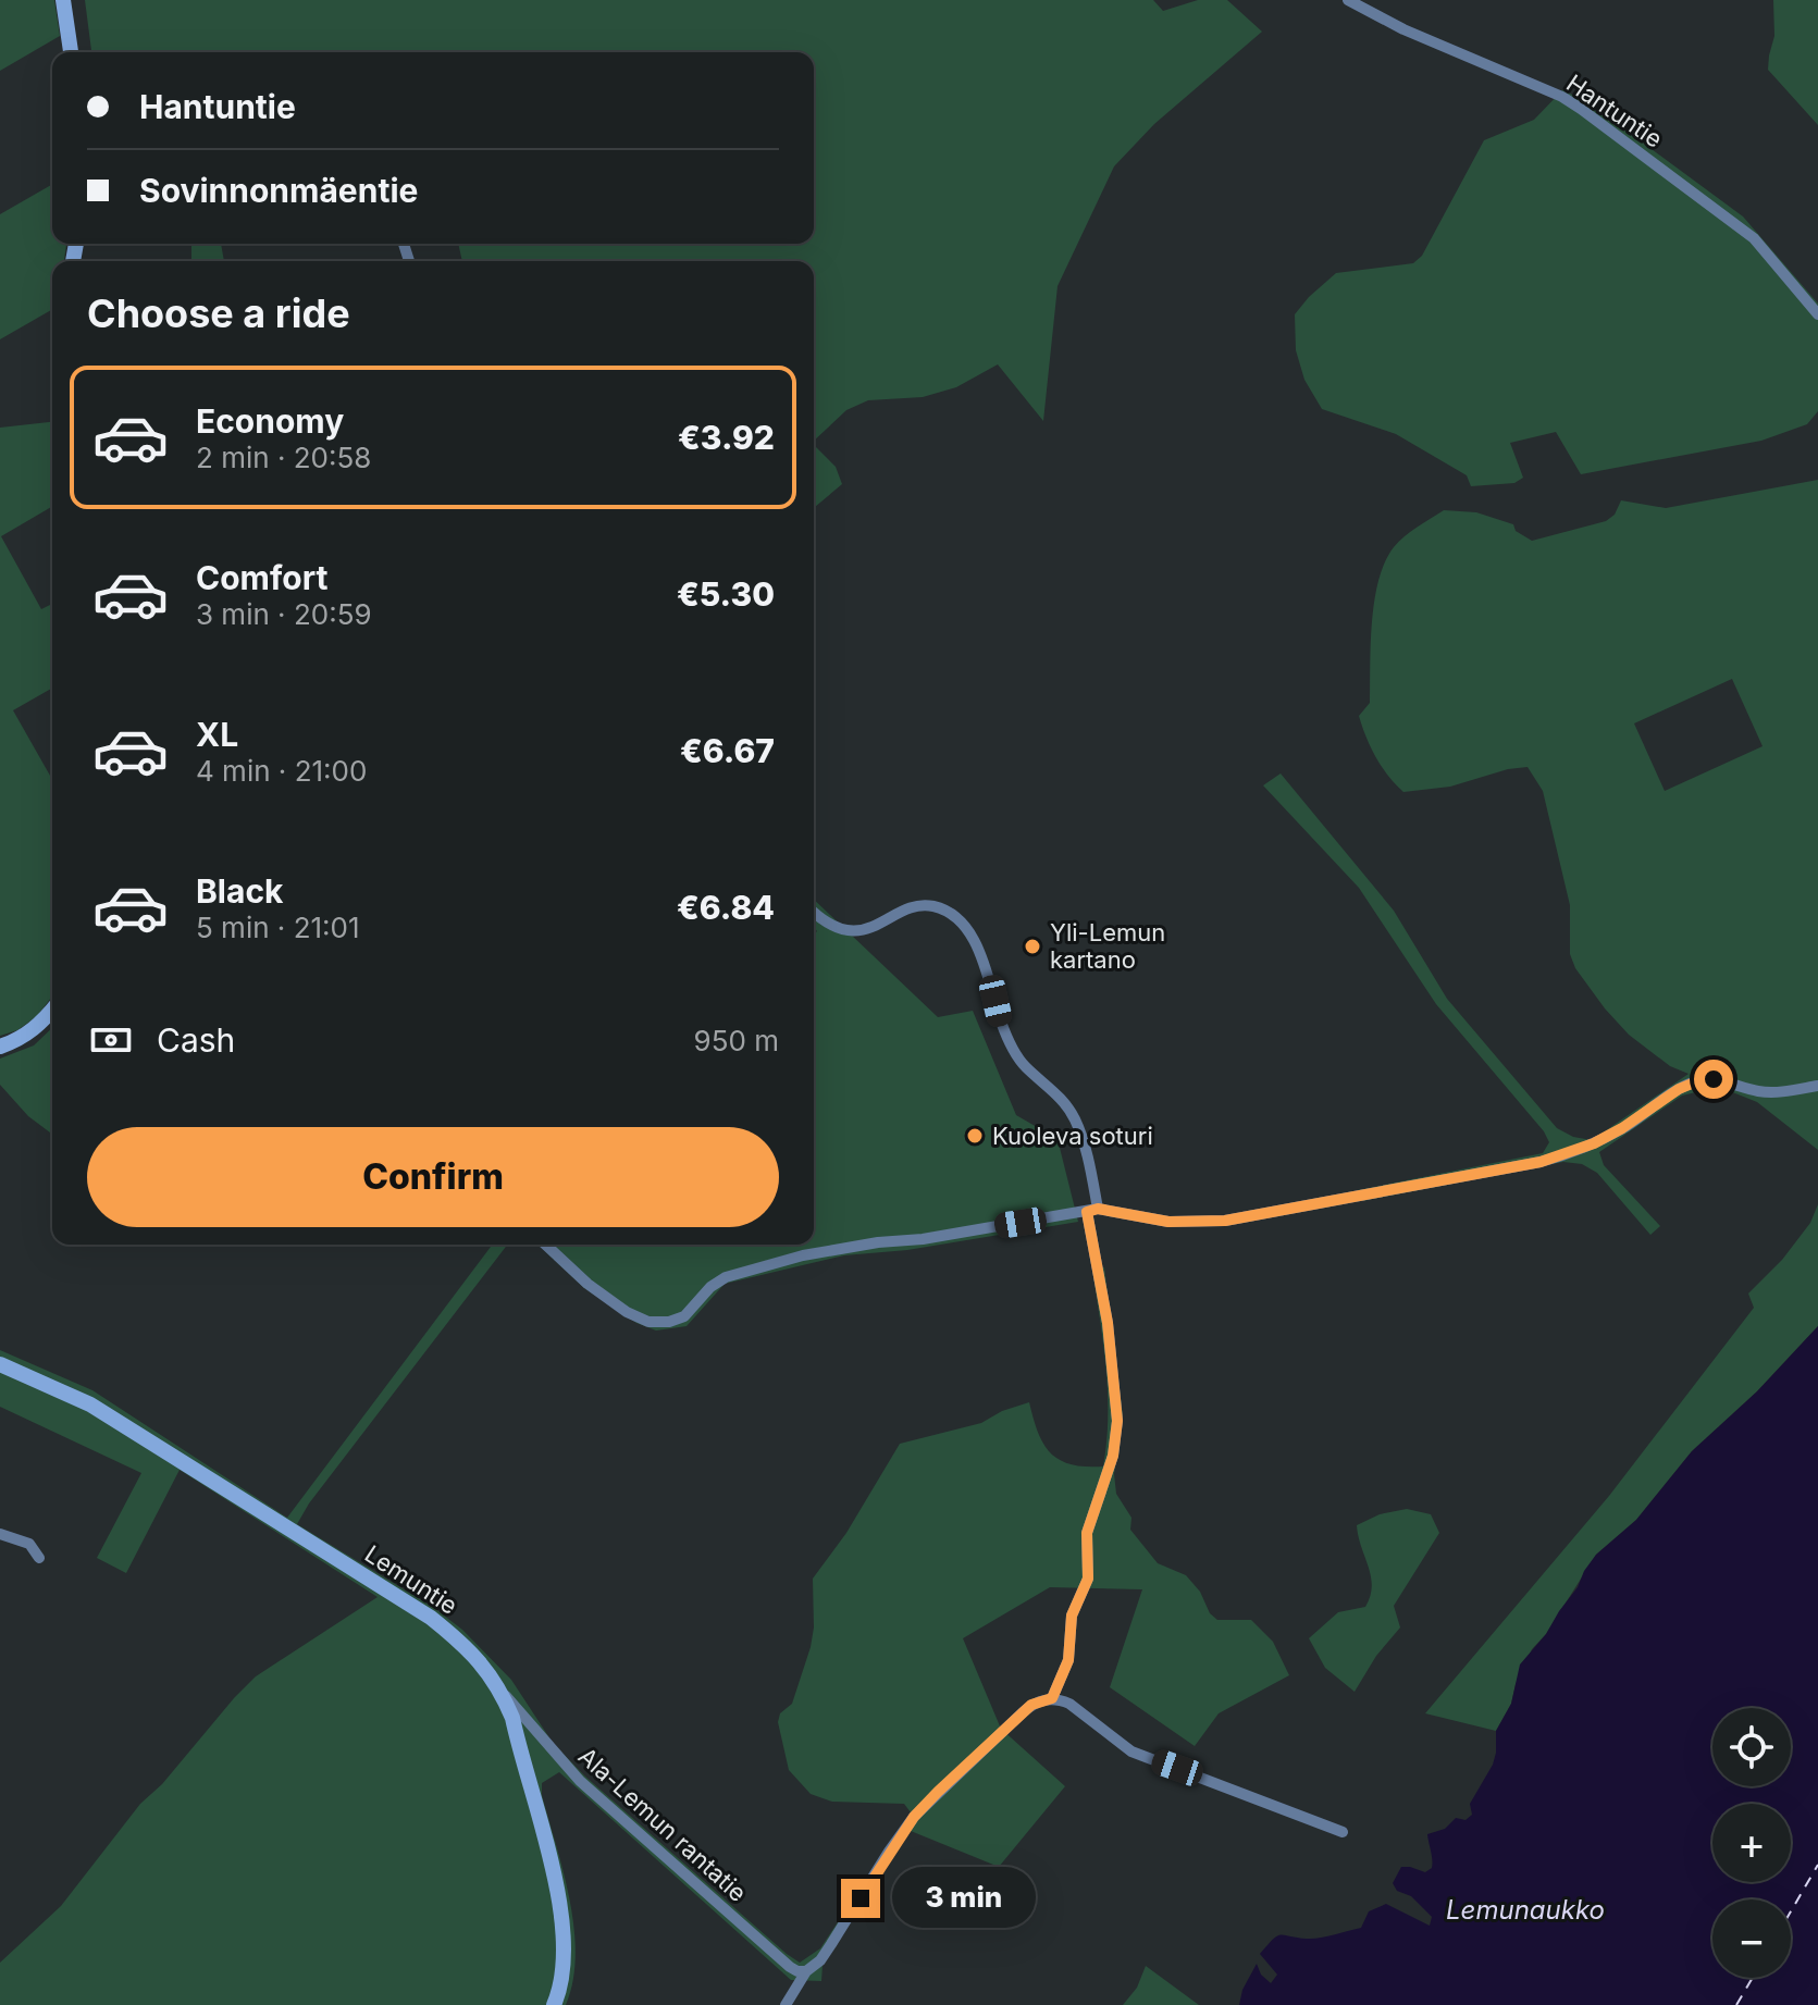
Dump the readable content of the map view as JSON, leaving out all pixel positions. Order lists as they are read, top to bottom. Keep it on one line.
{"streets":{"street":["Hantuntie","Lemuntie","Ala-Lemun rantatie"]},"crossings":[["Lemuntie","Ala-Lemun rantatie"]],"water":["Lemunaukko"],"places":["Yli-Lemun kartano","Kuoleva soturi"],"page":{"banner":["Hantuntie","Sovinnonmäentie"],"heading":"Choose a ride","list":[{"name":"Economy","note":"2 min · 20:58","value":"€3.92"},{"name":"Comfort","note":"3 min · 20:59","value":"€5.30"},{"name":"XL","note":"4 min · 21:00","value":"€6.67"},{"name":"Black","note":"5 min · 21:01","value":"€6.84"}],"pay":["Cash","950 m"],"buttons":"Confirm","map_buttons":["+","−"],"bubble":"3 min"}}
